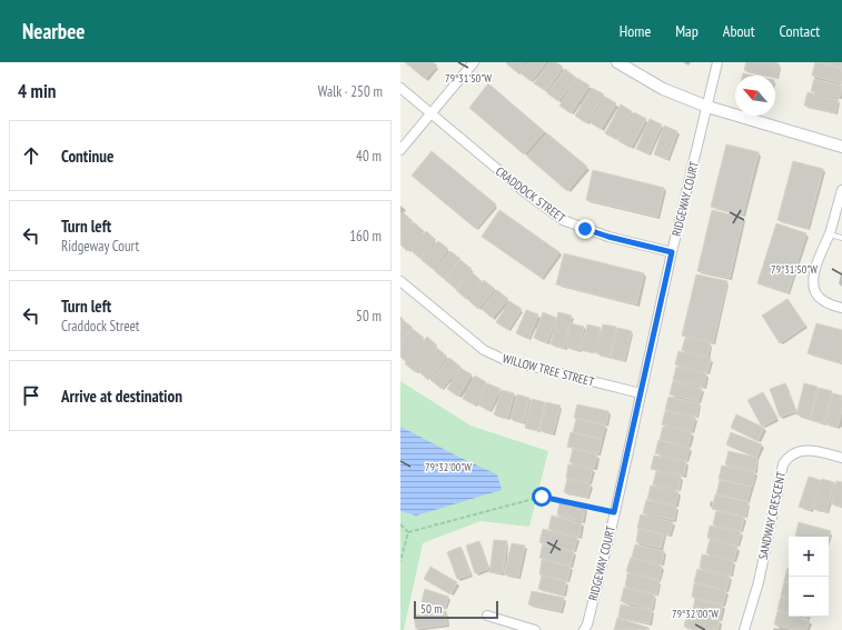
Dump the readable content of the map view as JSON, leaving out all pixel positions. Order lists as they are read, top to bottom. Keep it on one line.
{"streets":{"street":["CRADDOCK STREET","RIDGEWAY COURT","WILLOW TREE STREET","SANDWAY CRESCENT"]},"crossings":[["CRADDOCK STREET","RIDGEWAY COURT"],["RIDGEWAY COURT","WILLOW TREE STREET"]],"scale_bar":"50 m","north":"top left","page":{"header":"Nearbee","nav":["Home","Map","About","Contact"],"heading":["4 min","Walk · 250 m"],"list":[["Continue","40 m"],["Turn left","Ridgeway Court","160 m"],["Turn left","Craddock Street","50 m"],"Arrive at destination"],"map_buttons":["+","−"],"scale":"50 m"},"coordinates":["79°31'50\"W","79°32'00\"W"]}
